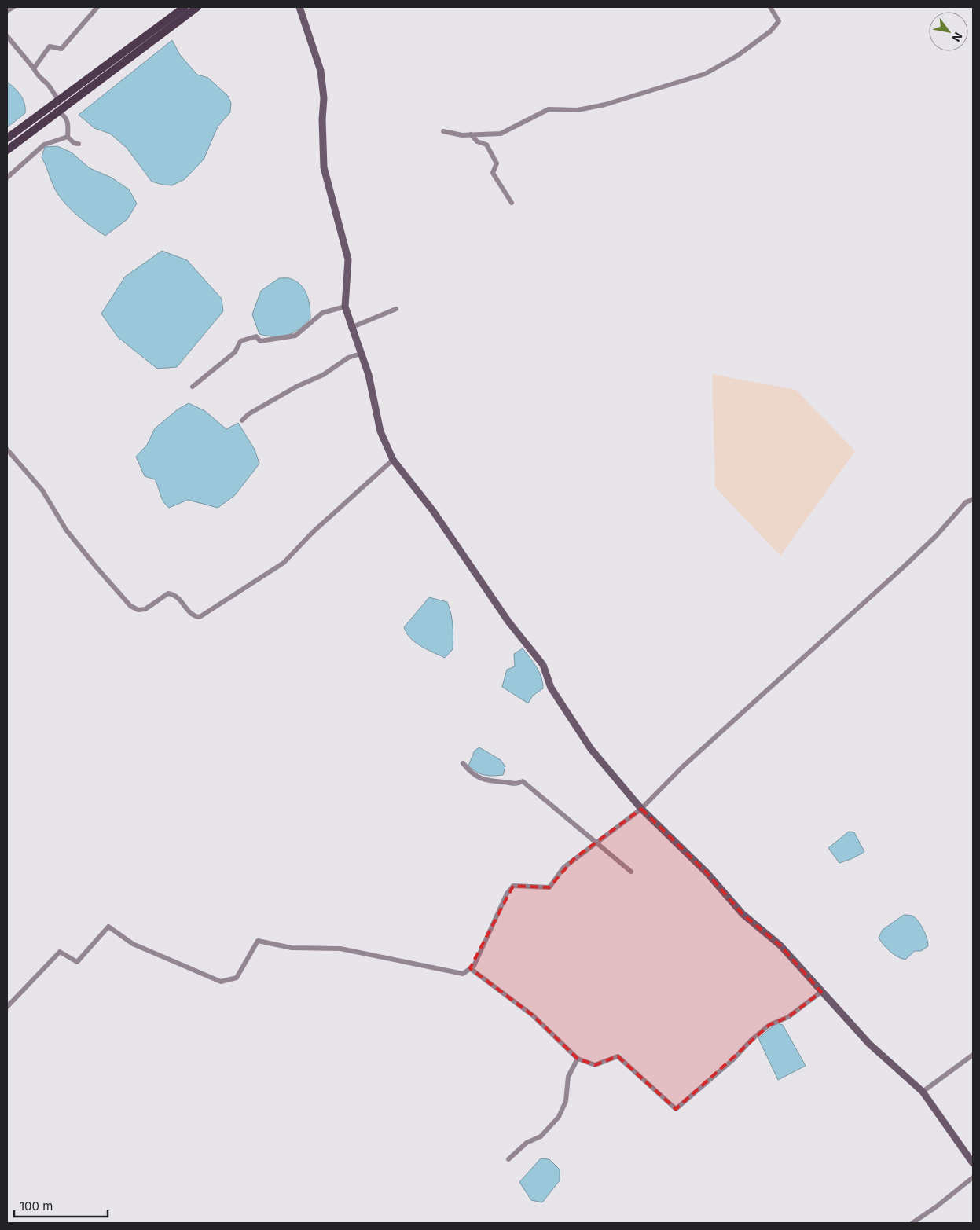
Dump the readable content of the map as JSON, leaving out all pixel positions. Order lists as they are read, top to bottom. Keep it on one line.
{"scale_bar":"100 m","north":"bottom right"}
